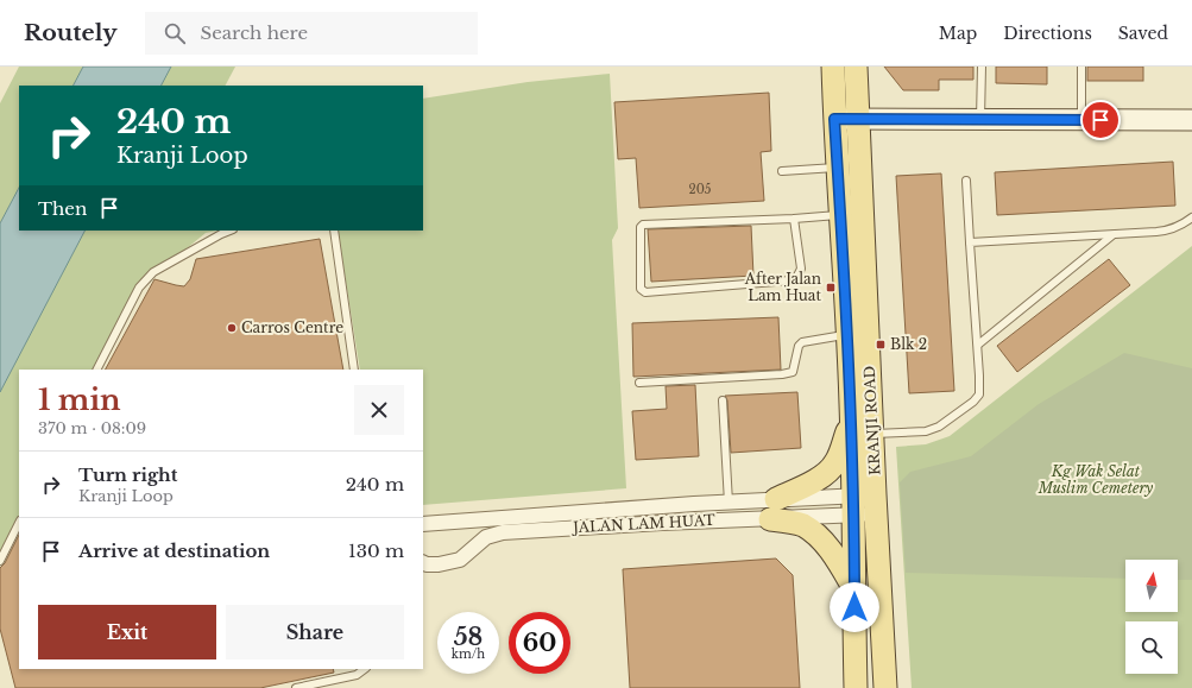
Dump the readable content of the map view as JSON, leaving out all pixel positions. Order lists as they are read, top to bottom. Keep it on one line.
{"streets":{"main road":["KRANJI ROAD"],"street":["JALAN LAM HUAT"]},"crossings":[["KRANJI ROAD","JALAN LAM HUAT"]],"parks":["Kg Wak Selat Muslim Cemetery"],"places":{"transit":["After Jalan Lam Huat","Blk 2"],"other":["Carros Centre"]},"house_numbers":["205"],"north":"top","page":{"header":"Routely","search":"Search here","nav":["Map","Directions","Saved"],"turn":["240 m","Kranji Loop"],"then":"Then","heading":["1 min","370 m · 08:09"],"list":[{"name":"Turn right","note":"Kranji Loop","value":"240 m"},{"name":"Arrive at destination","value":"130 m"}],"buttons":["Exit","Share"],"speed":"58 km/h","limit":"60"}}
